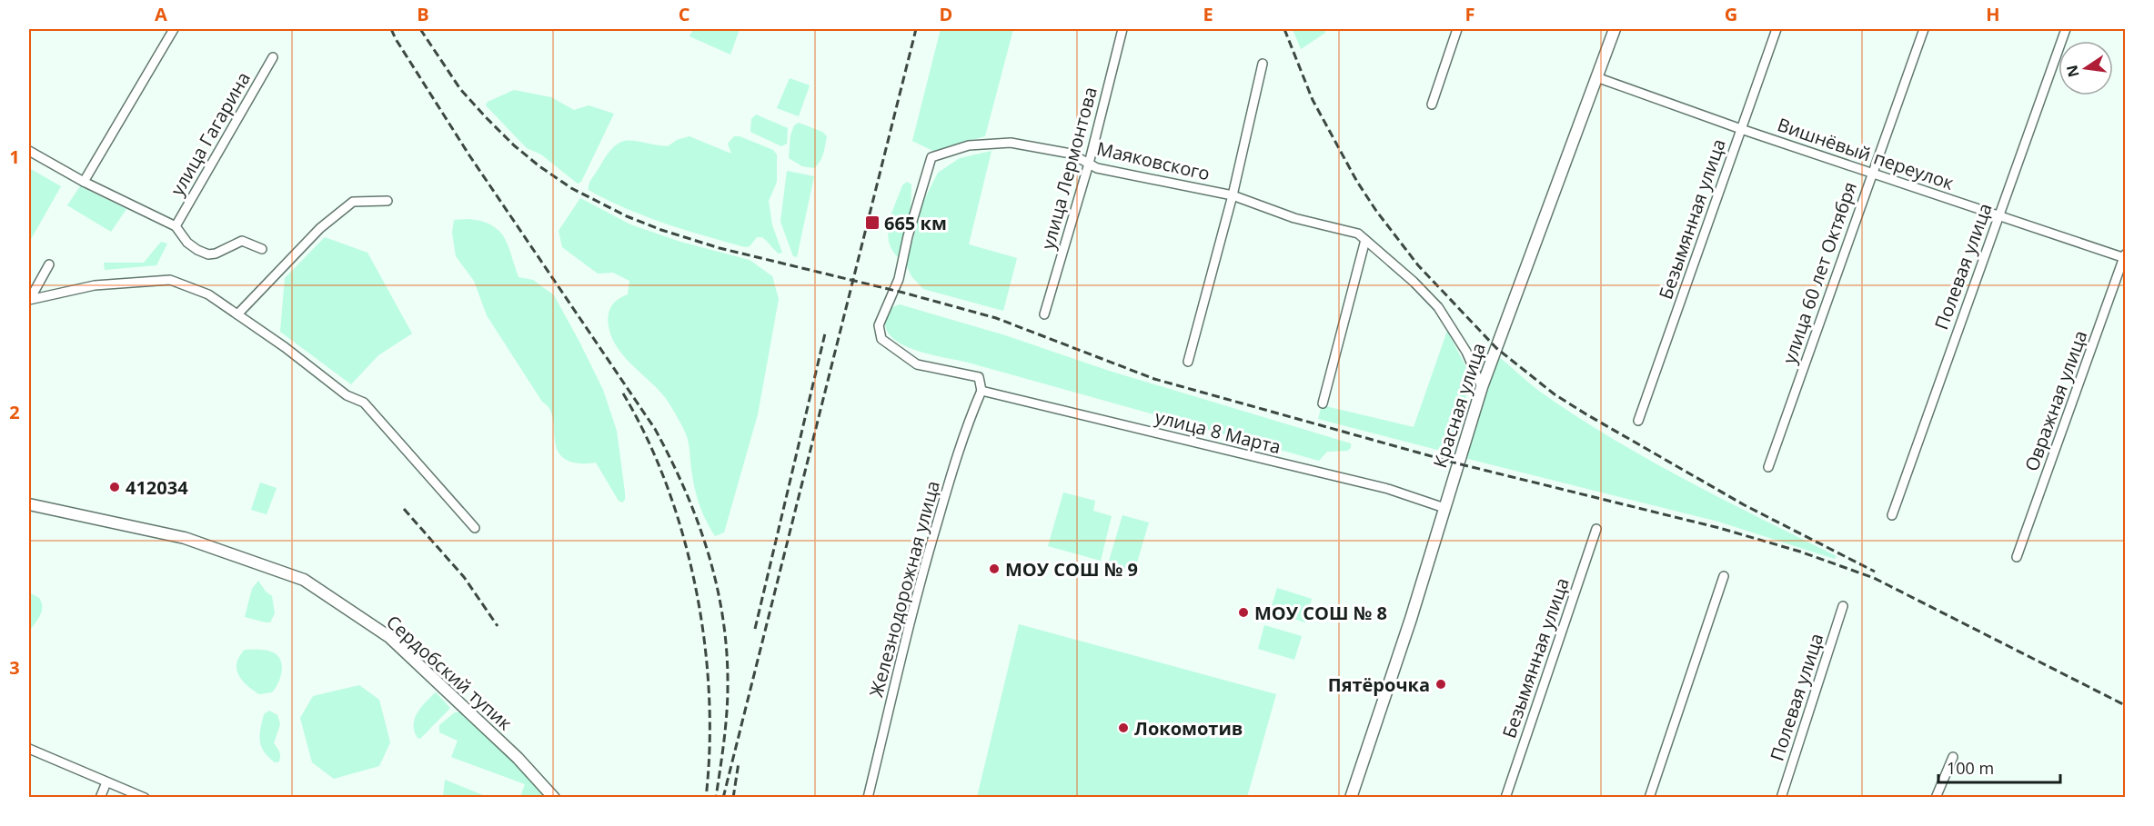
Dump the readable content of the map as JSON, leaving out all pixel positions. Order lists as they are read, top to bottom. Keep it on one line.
{"streets":{"street":["улица Гагарина","Вишнёвый переулок","Маяковского","улица Лермонтова","Безымянная улица","Полевая улица","улица 60 лет Октября","Овражная улица","Красная улица","улица 8 Марта","Железнодорожная улица","Сердобский тупик"]},"crossings":[["Вишнёвый переулок","Безымянная улица"],["Вишнёвый переулок","Полевая улица"],["Вишнёвый переулок","улица 60 лет Октября"],["Вишнёвый переулок","Овражная улица"],["Вишнёвый переулок","Красная улица"],["Маяковского","улица Лермонтова"],["Маяковского","Красная улица"],["Маяковского","улица 8 Марта"],["Маяковского","Железнодорожная улица"],["Красная улица","улица 8 Марта"],["улица 8 Марта","Железнодорожная улица"]],"places":{"transit":["665 км"],"other":["412034","МОУ СОШ № 9","МОУ СОШ № 8","Пятёрочка","Локомотив"]},"scale_bar":"100 m","north":"left","grid":{"columns":["A","B","C","D","E","F","G","H"],"rows":["1","2","3"]}}
